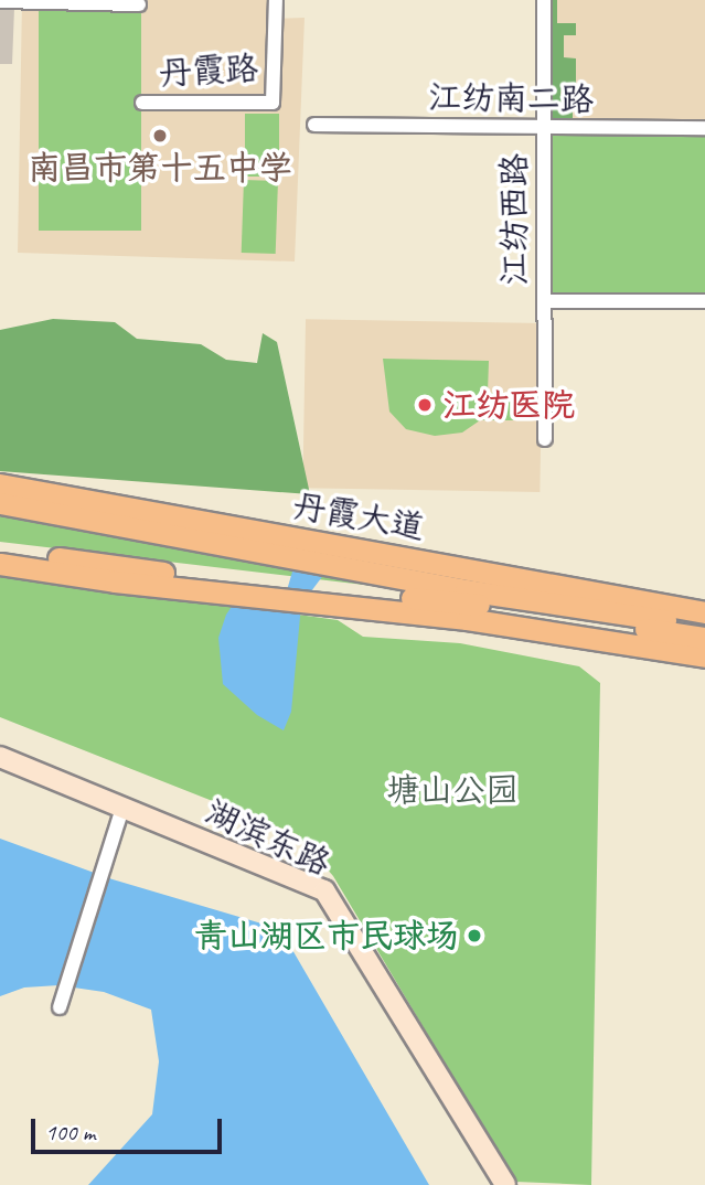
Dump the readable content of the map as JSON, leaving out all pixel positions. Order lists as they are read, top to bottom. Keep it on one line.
{"streets":{"main road":["丹霞大道"],"street":["丹霞路","江纺南二路","江纺西路","湖滨东路"]},"crossings":[["江纺南二路","江纺西路"]],"parks":["塘山公园"],"places":["南昌市第十五中学","江纺医院","青山湖区市民球场"],"scale_bar":"100 m"}
